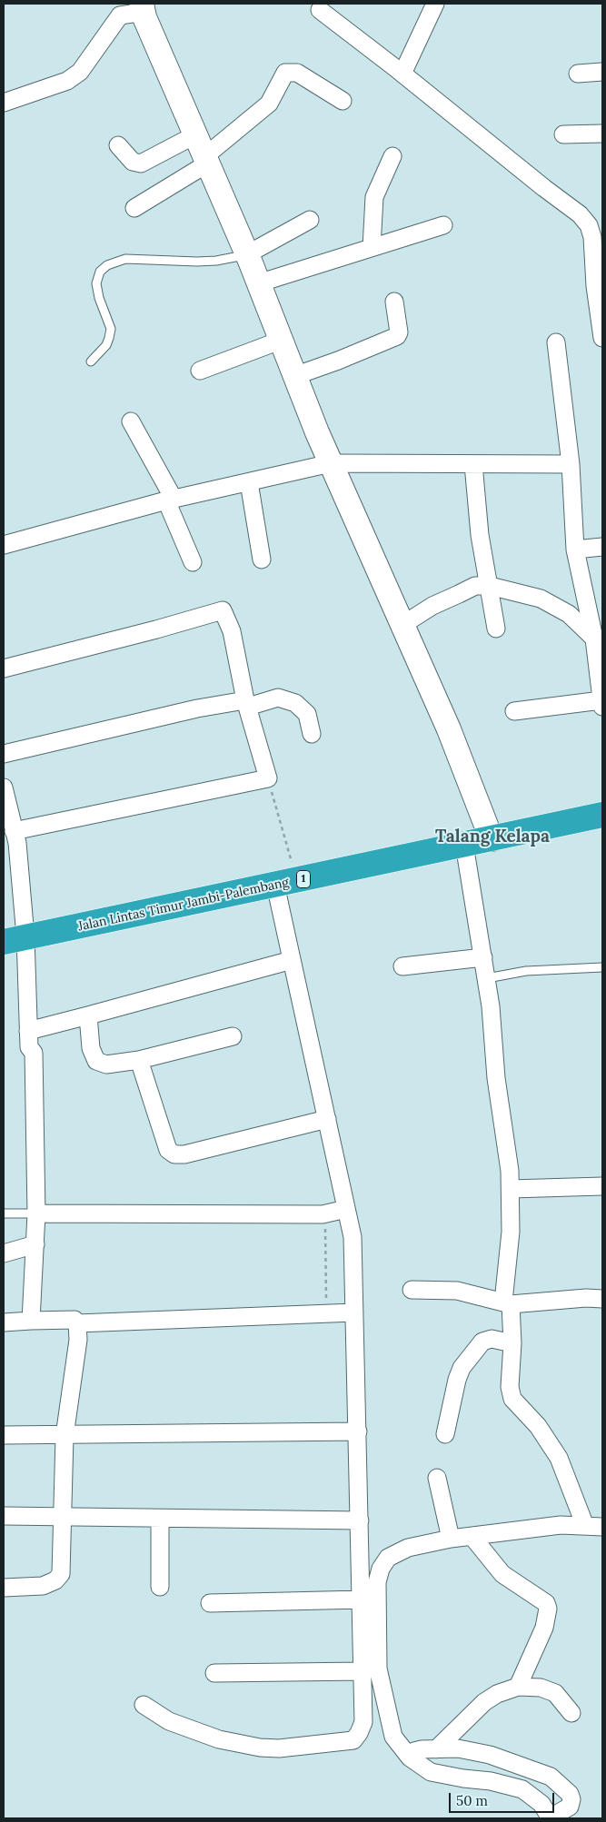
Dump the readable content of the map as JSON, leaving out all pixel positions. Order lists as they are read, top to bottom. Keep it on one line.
{"streets":{"highway":["1","Jalan Lintas Timur Jambi-Palembang"]},"districts":["Talang Kelapa"],"scale_bar":"50 m"}
